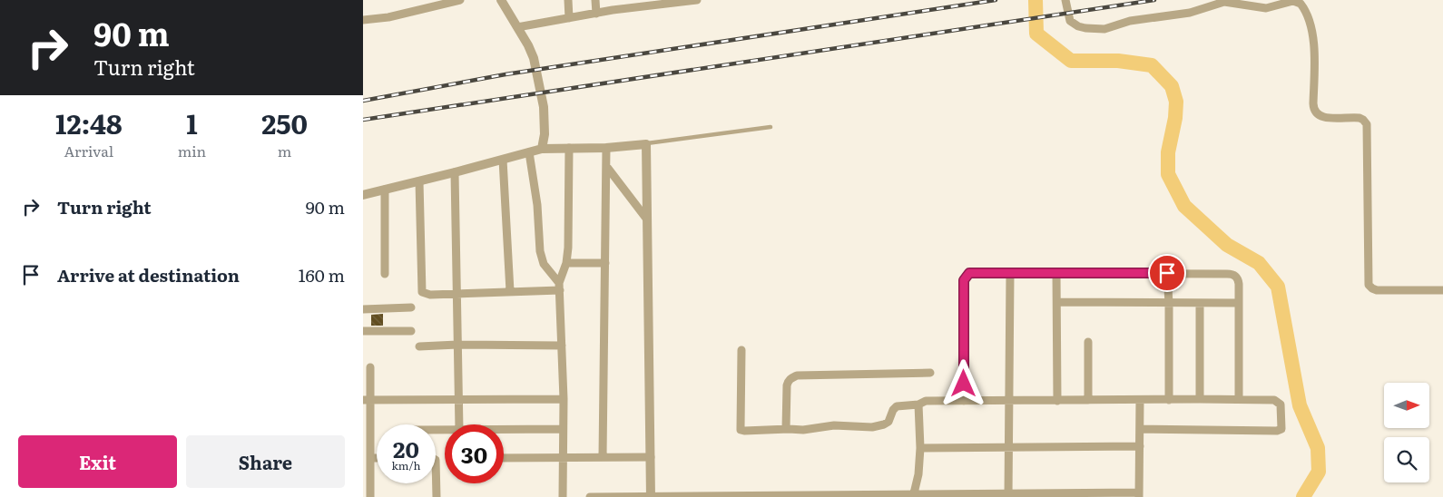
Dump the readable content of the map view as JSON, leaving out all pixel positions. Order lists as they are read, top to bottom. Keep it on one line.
{"north":"right","page":{"turn":["90 m","Turn right"],"eta":["12:48","Arrival","1","min","250","m"],"list":[{"name":"Turn right","value":"90 m"},{"name":"Arrive at destination","value":"160 m"}],"speed":"20 km/h","limit":"30","buttons":["Exit","Share"]}}
